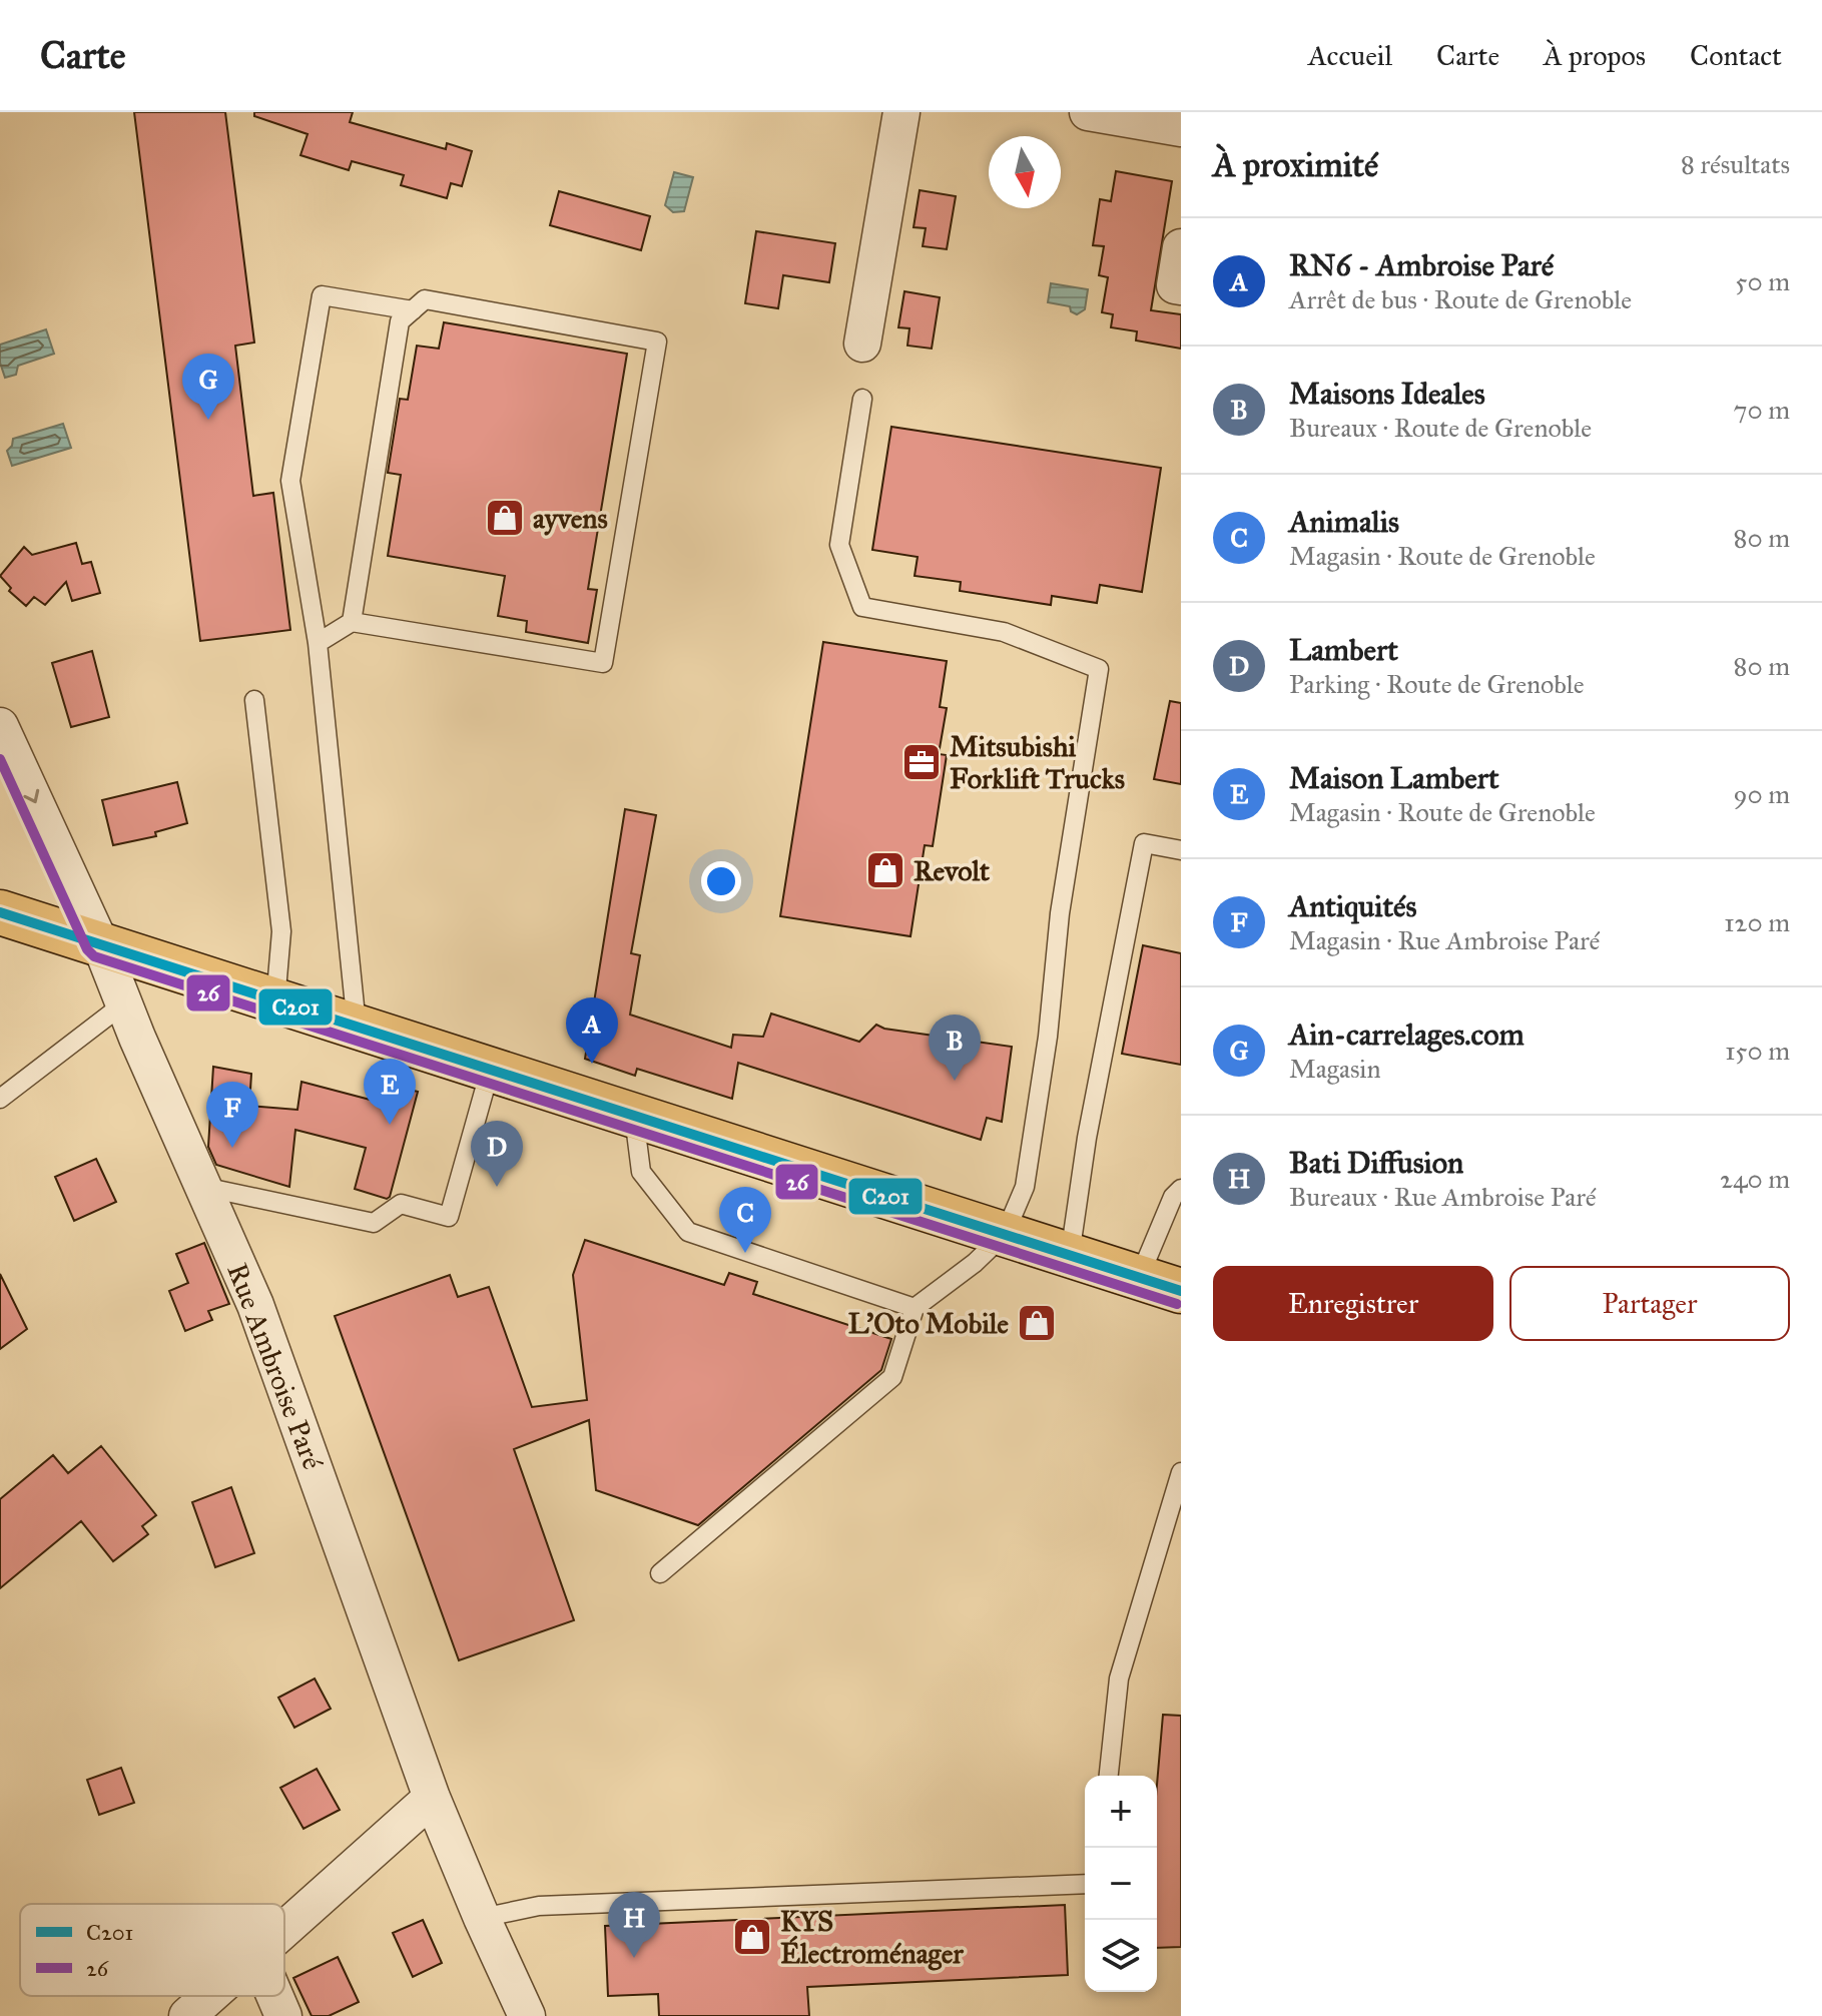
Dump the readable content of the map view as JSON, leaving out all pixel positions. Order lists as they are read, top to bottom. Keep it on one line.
{"streets":{"street":["Rue Ambroise Paré"]},"places":{"shop":["ayvens","Revolt","L'Oto Mobile","KYS Électroménager"],"office":["Mitsubishi Forklift Trucks"]},"lines":["transit line 26","transit line C201"],"legend":["C201","26"],"north":"bottom","page":{"header":"Carte","nav":["Accueil","Carte","À propos","Contact"],"heading":["À proximité","8 résultats"],"list":[{"mark":"A","name":"RN6 - Ambroise Paré","note":"Arrêt de bus · Route de Grenoble","value":"50 m"},{"mark":"B","name":"Maisons Ideales","note":"Bureaux · Route de Grenoble","value":"70 m"},{"mark":"C","name":"Animalis","note":"Magasin · Route de Grenoble","value":"80 m"},{"mark":"D","name":"Lambert","note":"Parking · Route de Grenoble","value":"80 m"},{"mark":"E","name":"Maison Lambert","note":"Magasin · Route de Grenoble","value":"90 m"},{"mark":"F","name":"Antiquités","note":"Magasin · Rue Ambroise Paré","value":"120 m"},{"mark":"G","name":"Ain-carrelages.com","note":"Magasin","value":"150 m"},{"mark":"H","name":"Bati Diffusion","note":"Bureaux · Rue Ambroise Paré","value":"240 m"}],"pins":["G","A","B","E","F","D","C","H"],"buttons":["Enregistrer","Partager"],"map_buttons":["+","−"]}}
